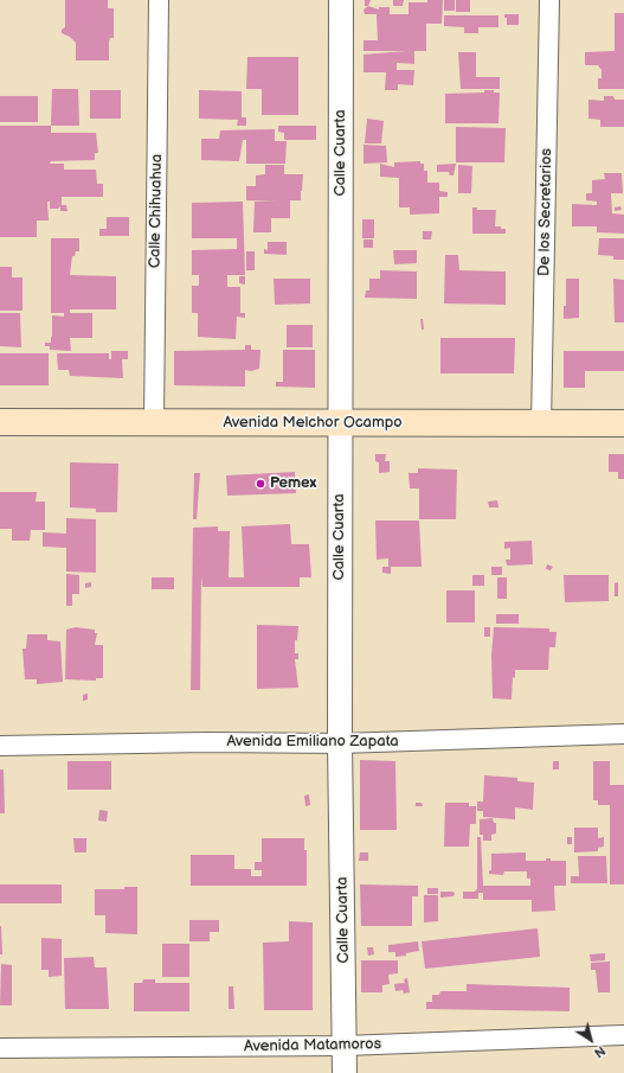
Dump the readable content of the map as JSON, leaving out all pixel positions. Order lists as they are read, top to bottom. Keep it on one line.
{"streets":{"main road":["Avenida Melchor Ocampo"],"street":["Calle Cuarta","Calle Chihuahua","De los Secretarios","Avenida Emiliano Zapata","Avenida Matamoros"]},"crossings":[["Calle Cuarta","Avenida Melchor Ocampo"],["Calle Cuarta","Avenida Emiliano Zapata"],["Calle Cuarta","Avenida Matamoros"],["Calle Chihuahua","Avenida Melchor Ocampo"],["De los Secretarios","Avenida Melchor Ocampo"]],"places":["Pemex"],"north":"bottom right"}
